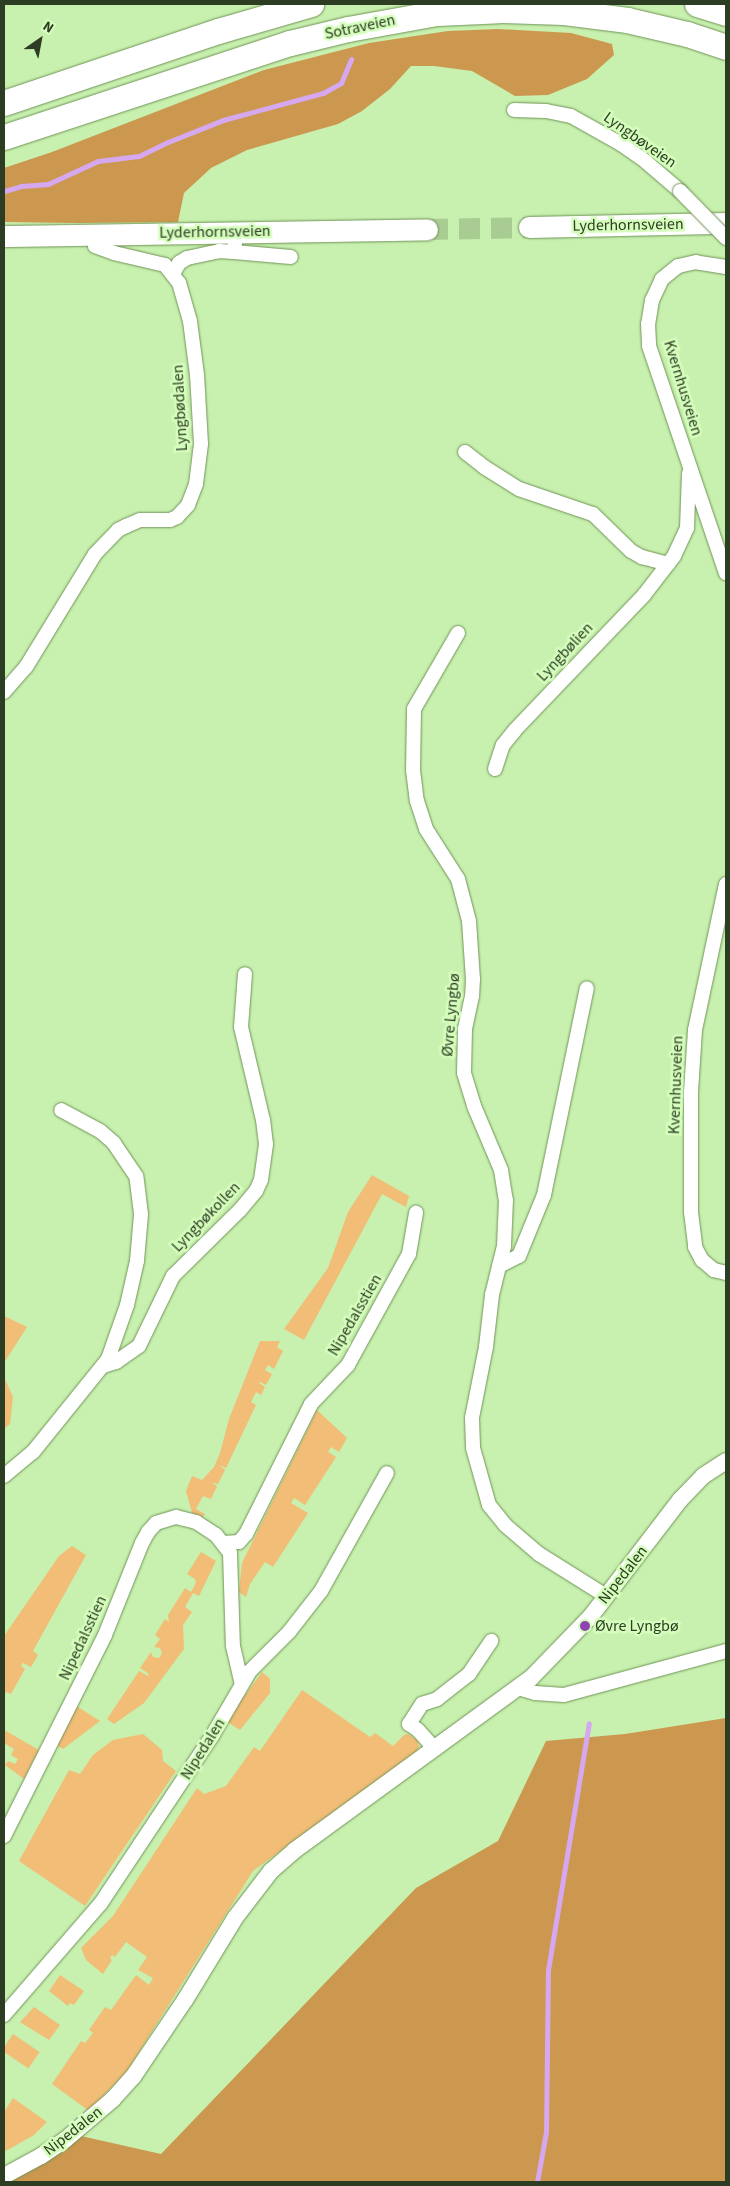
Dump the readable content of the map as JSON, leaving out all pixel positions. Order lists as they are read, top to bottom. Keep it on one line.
{"streets":{"highway":["Sotraveien"],"main road":["Lyderhornsveien"],"street":["Lyngbøveien","Kvernhusveien","Lyngbødalen","Lyngbølien","Øvre Lyngbø","Lyngbøkollen","Nipedalsstien","Nipedalen"]},"crossings":[["Kvernhusveien","Lyngbølien"],["Øvre Lyngbø","Nipedalen"],["Nipedalsstien","Nipedalen"]],"places":["Øvre Lyngbø"],"north":"top right"}
